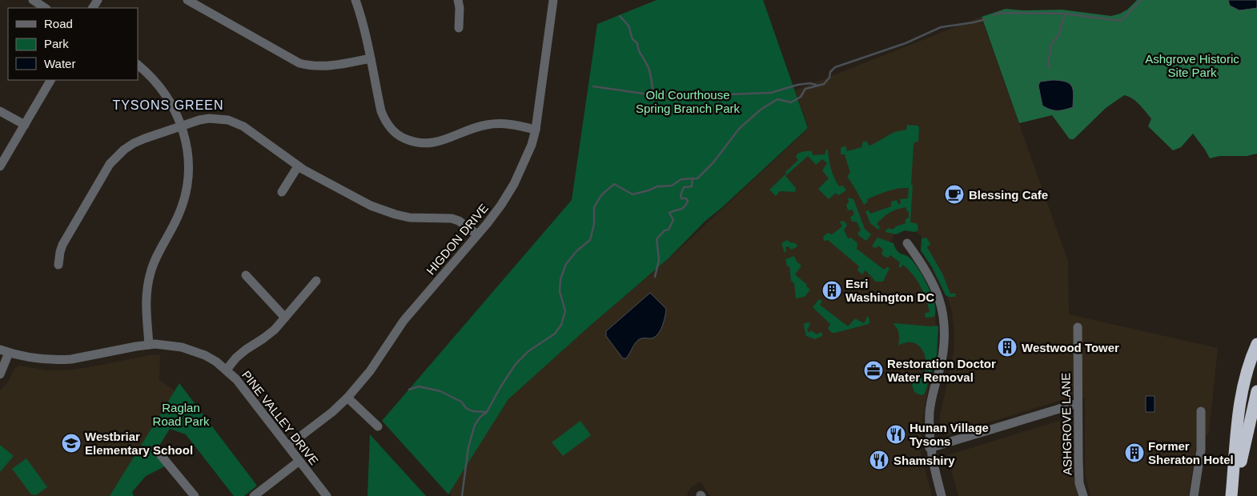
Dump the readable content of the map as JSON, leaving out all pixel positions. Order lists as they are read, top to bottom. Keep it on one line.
{"streets":{"street":["HIGDON DRIVE","PINE VALLEY DRIVE","ASHGROVE LANE"]},"crossings":[["HIGDON DRIVE","PINE VALLEY DRIVE"]],"districts":["TYSONS GREEN"],"parks":["Ashgrove Historic Site Park","Old Courthouse Spring Branch Park","Raglan Road Park"],"places":{"cafe":["Blessing Cafe"],"building":["Esri Washington DC","Westwood Tower","Former Sheraton Hotel"],"office":["Restoration Doctor Water Removal"],"restaurant":["Hunan Village Tysons","Shamshiry"],"school or university":["Westbriar Elementary School"]},"legend":["Road","Park","Water"]}
